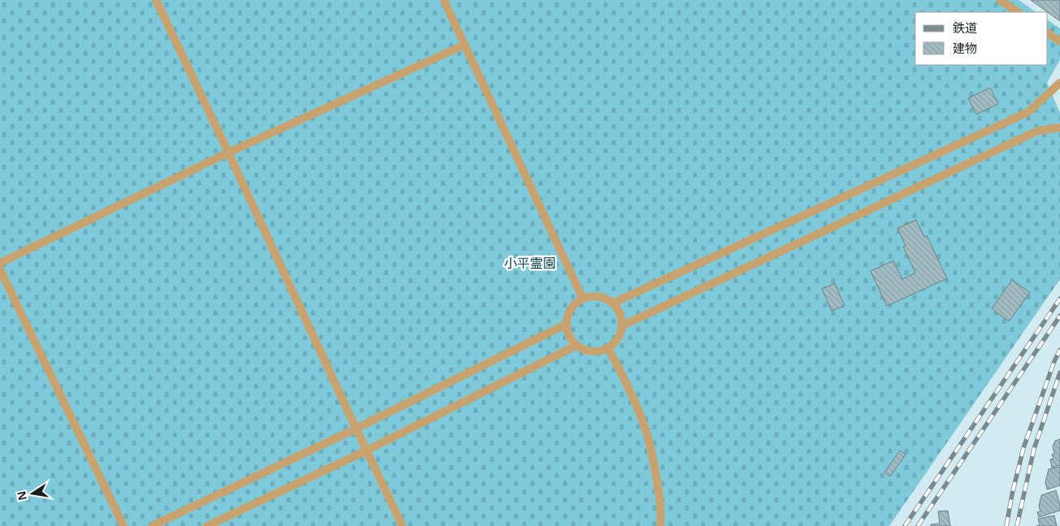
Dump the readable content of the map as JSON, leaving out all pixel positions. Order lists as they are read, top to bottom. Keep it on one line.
{"parks":["小平霊園"],"legend":["鉄道","建物"],"north":"left"}
